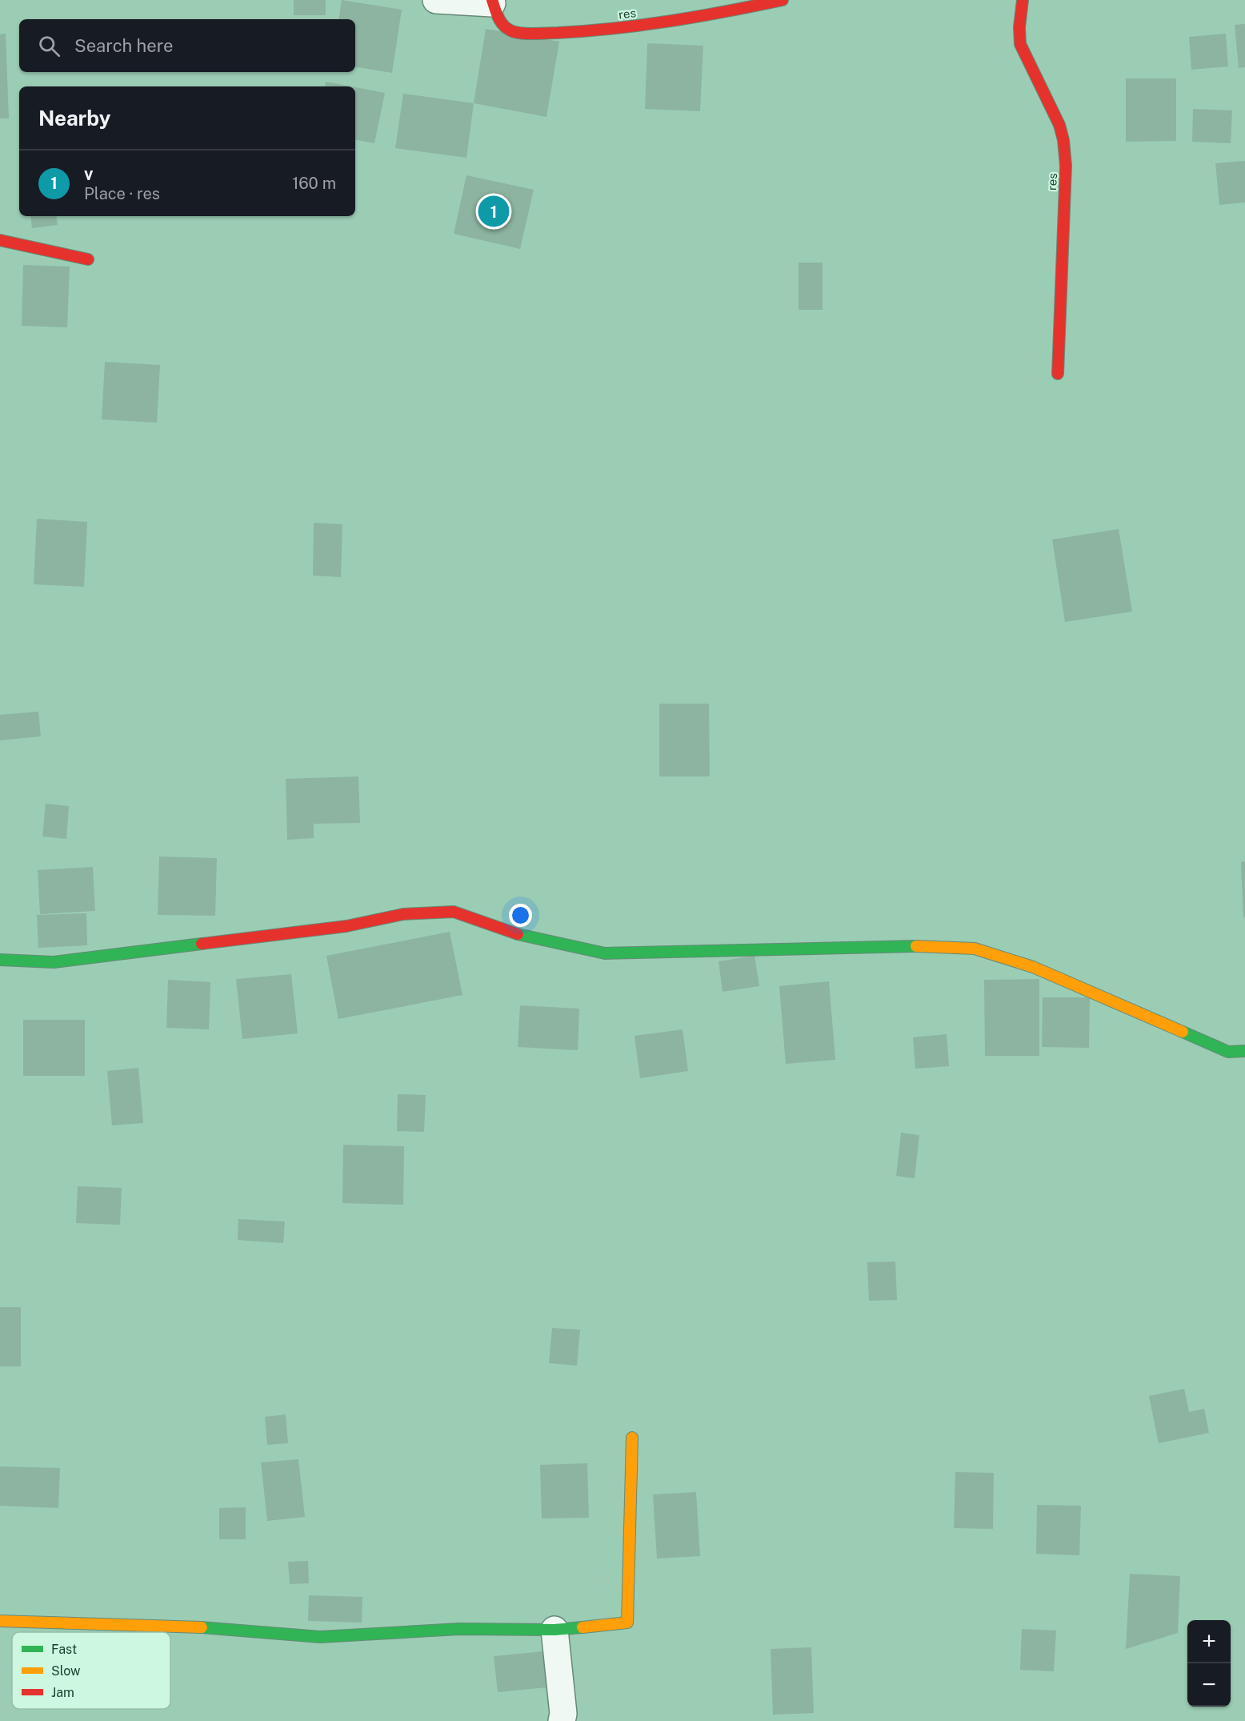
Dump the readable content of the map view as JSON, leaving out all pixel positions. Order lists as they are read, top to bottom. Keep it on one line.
{"streets":{"street":["res"]},"legend":["Fast","Slow","Jam"],"page":{"search":"Search here","heading":"Nearby","list":[{"mark":"1","name":"v","note":"Place · res","value":"160 m"}],"pins":"1","map_buttons":["+","−"]}}
